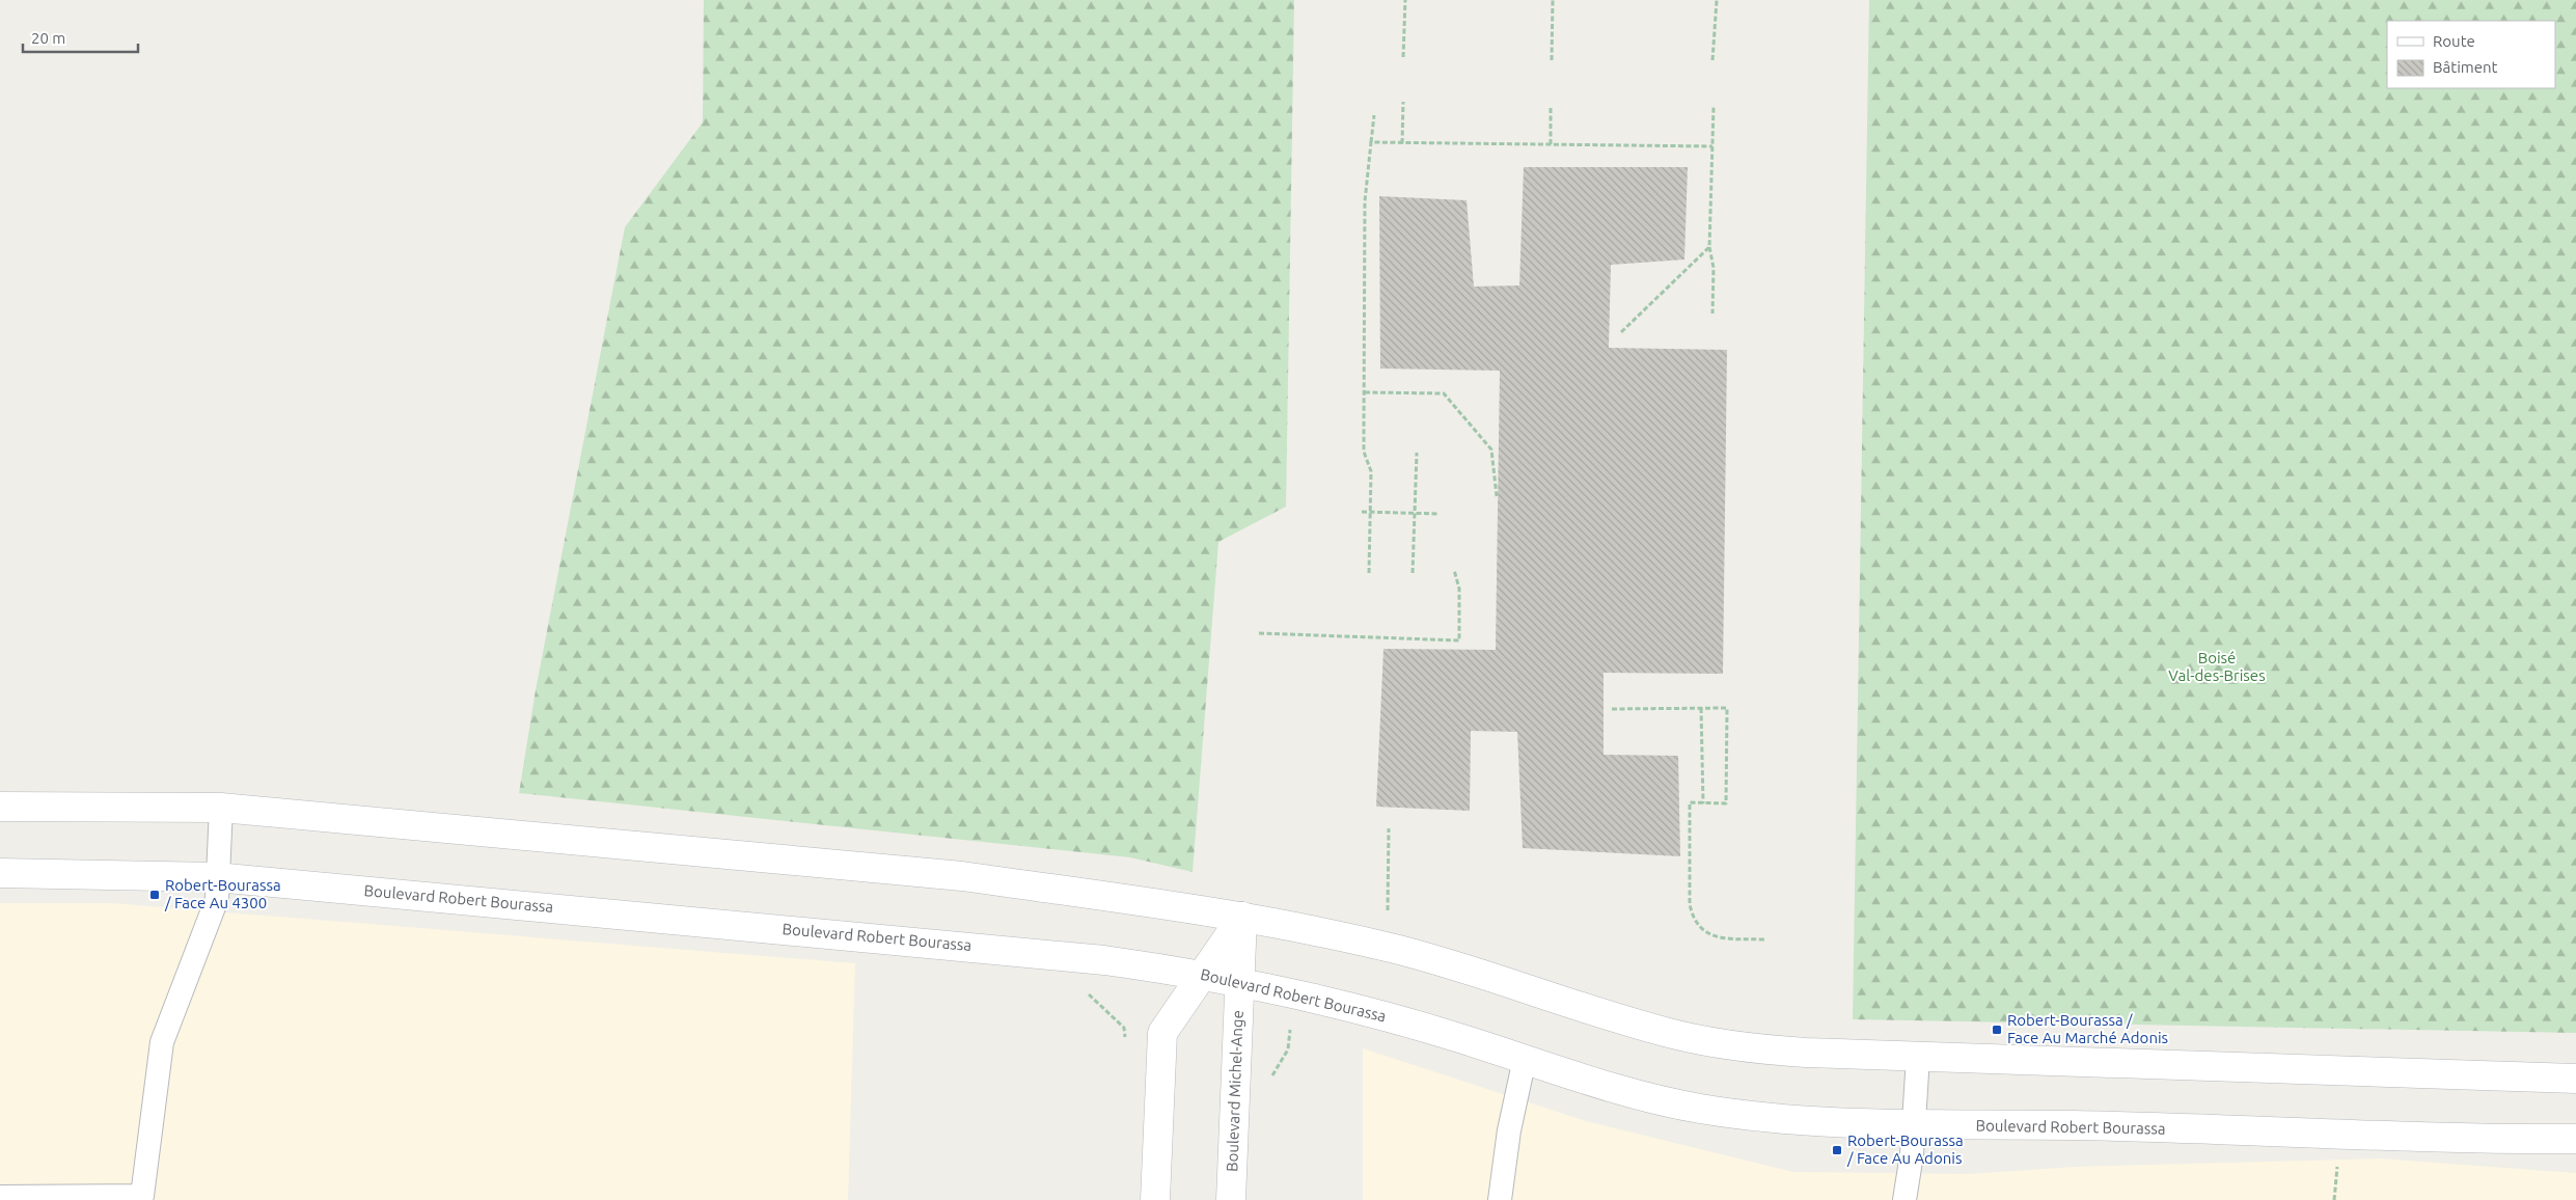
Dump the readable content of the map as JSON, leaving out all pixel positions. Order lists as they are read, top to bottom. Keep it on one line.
{"streets":{"street":["Boulevard Robert Bourassa","Boulevard Michel-Ange"]},"crossings":[["Boulevard Robert Bourassa","Boulevard Michel-Ange"]],"parks":["Boisé Val-des-Brises"],"places":{"transit":["Robert-Bourassa / Face Au 4300","Robert-Bourassa / Face Au Marché Adonis","Robert-Bourassa / Face Au Adonis"]},"legend":["Route","Bâtiment"],"scale_bar":"20 m"}
